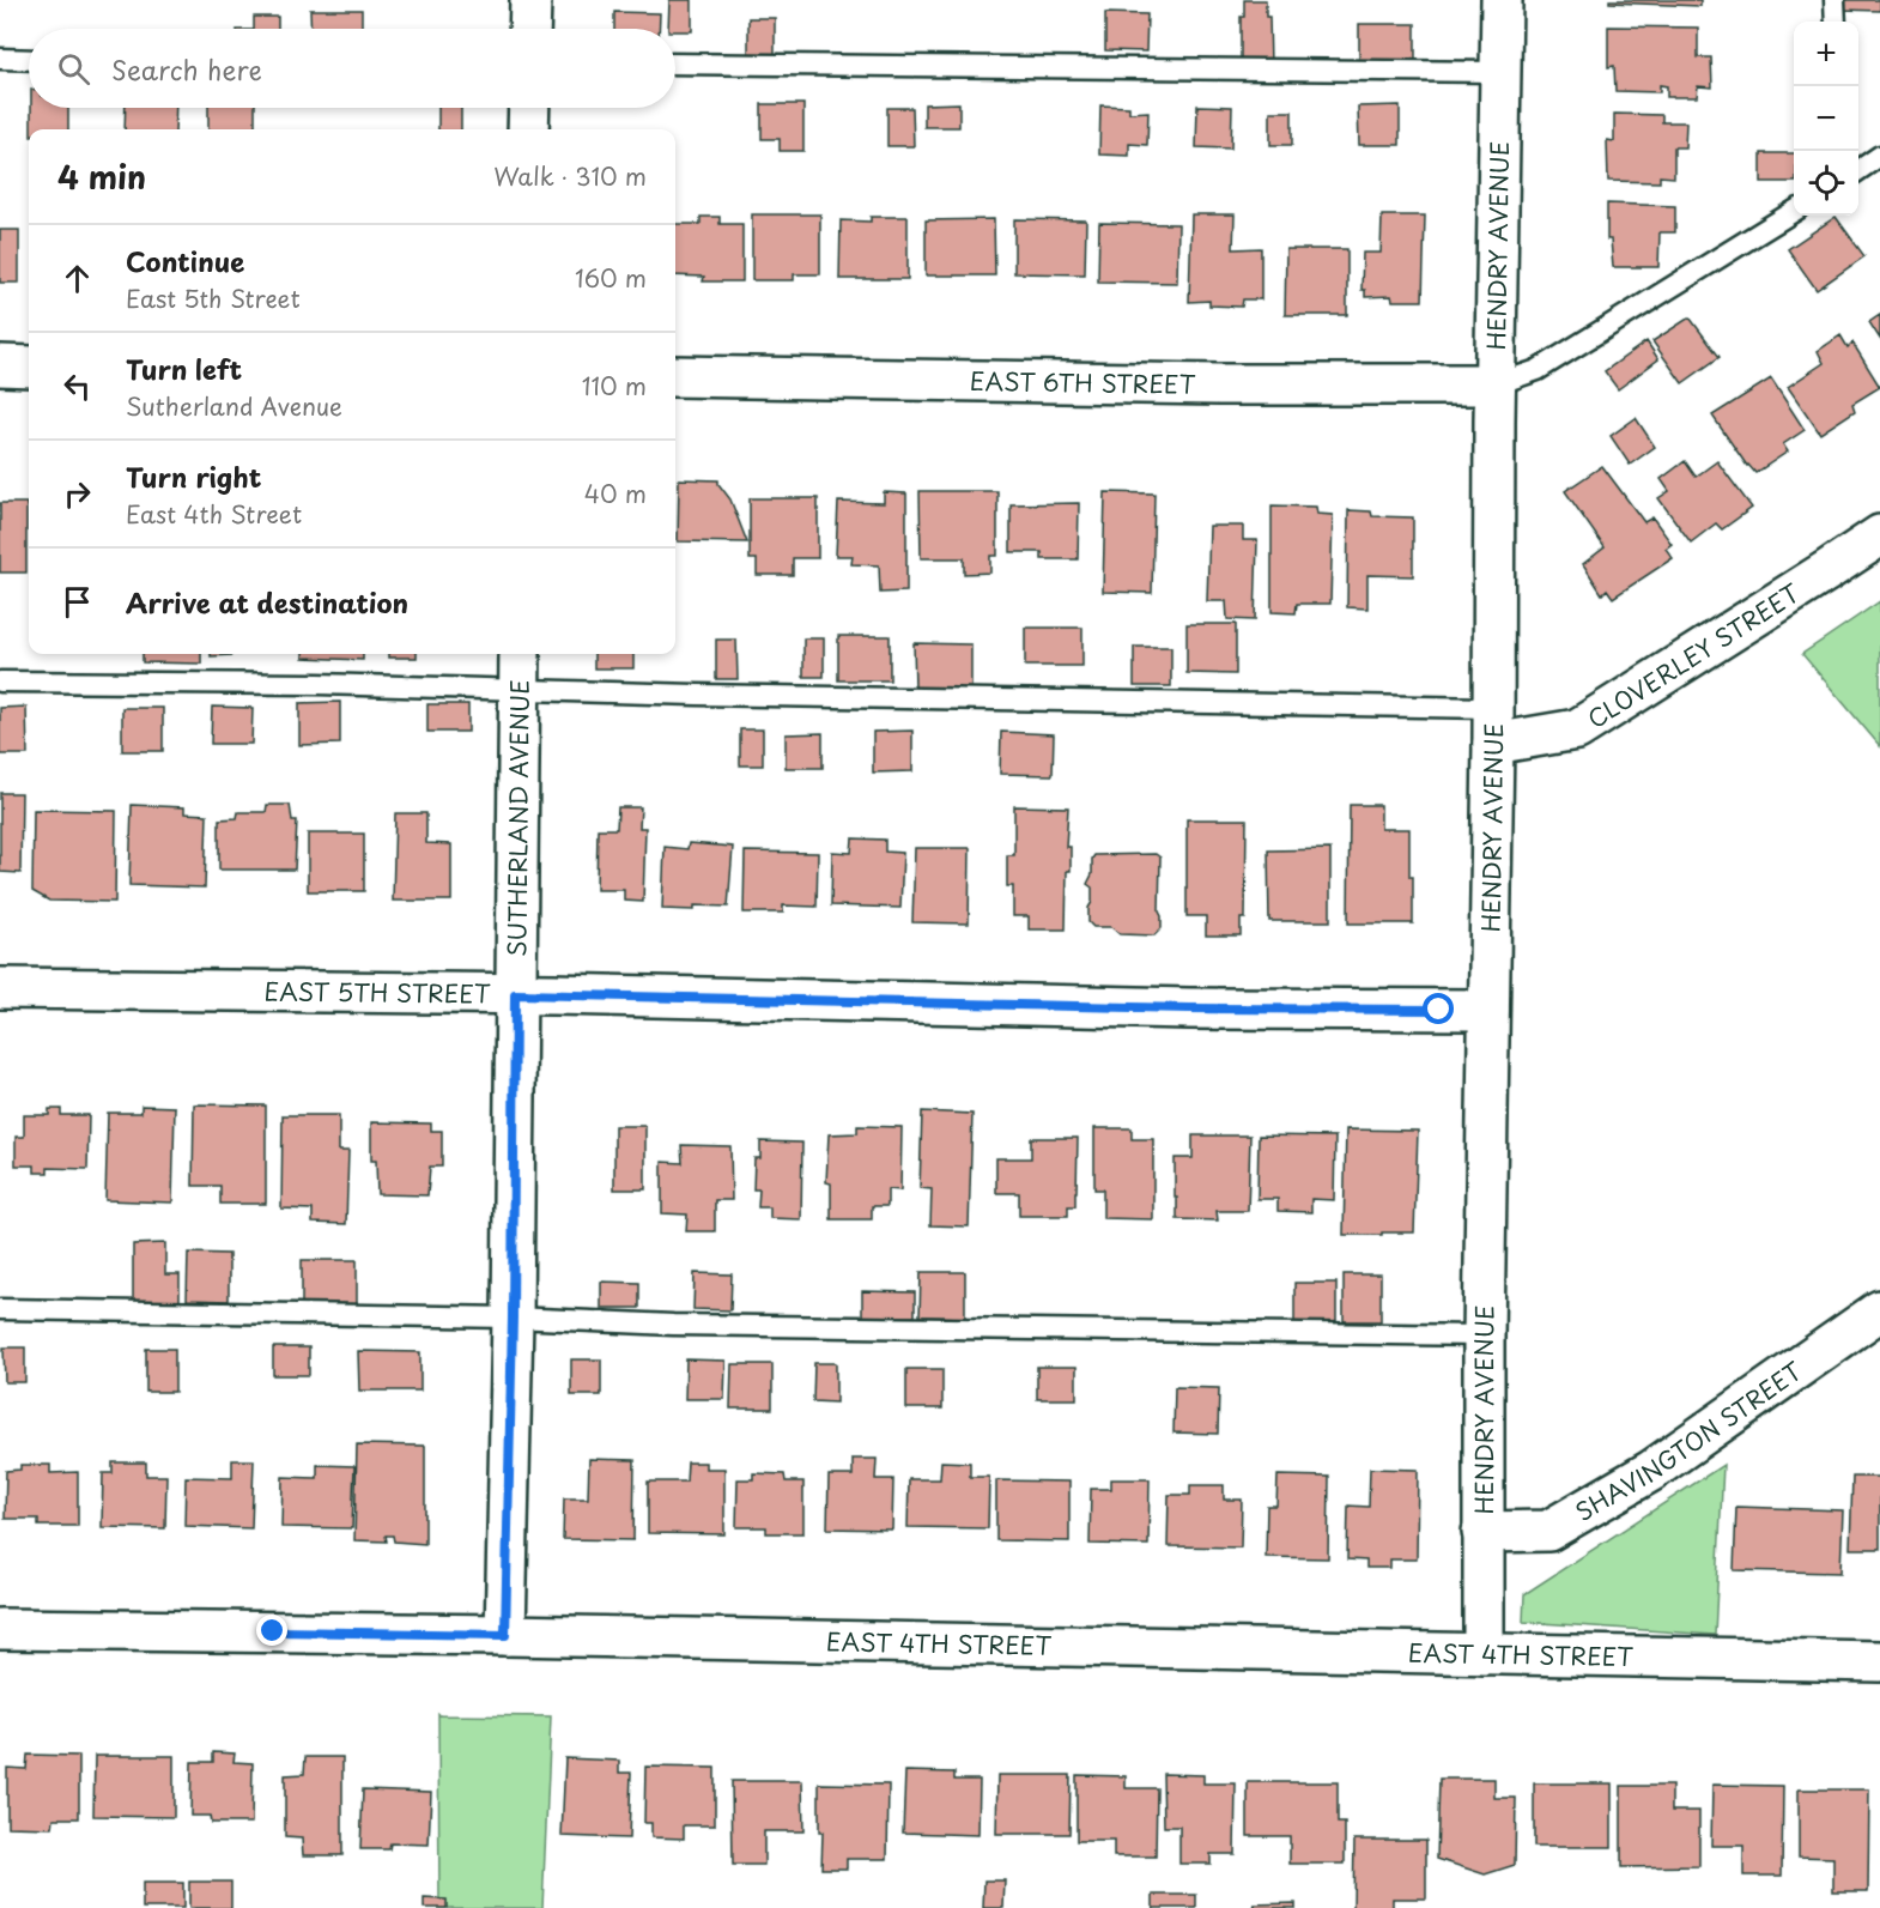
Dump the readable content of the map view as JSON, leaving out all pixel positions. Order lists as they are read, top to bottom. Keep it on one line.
{"streets":{"street":["HENDRY AVENUE","EAST 6TH STREET","CLOVERLEY STREET","SUTHERLAND AVENUE","EAST 5TH STREET","SHAVINGTON STREET","EAST 4TH STREET"]},"crossings":[["HENDRY AVENUE","EAST 6TH STREET"],["HENDRY AVENUE","CLOVERLEY STREET"],["HENDRY AVENUE","EAST 5TH STREET"],["HENDRY AVENUE","SHAVINGTON STREET"],["HENDRY AVENUE","EAST 4TH STREET"],["SUTHERLAND AVENUE","EAST 5TH STREET"],["SUTHERLAND AVENUE","EAST 4TH STREET"]],"page":{"map_buttons":["+","−"],"search":"Search here","heading":["4 min","Walk · 310 m"],"list":[["Continue","East 5th Street","160 m"],["Turn left","Sutherland Avenue","110 m"],["Turn right","East 4th Street","40 m"],"Arrive at destination"]}}
